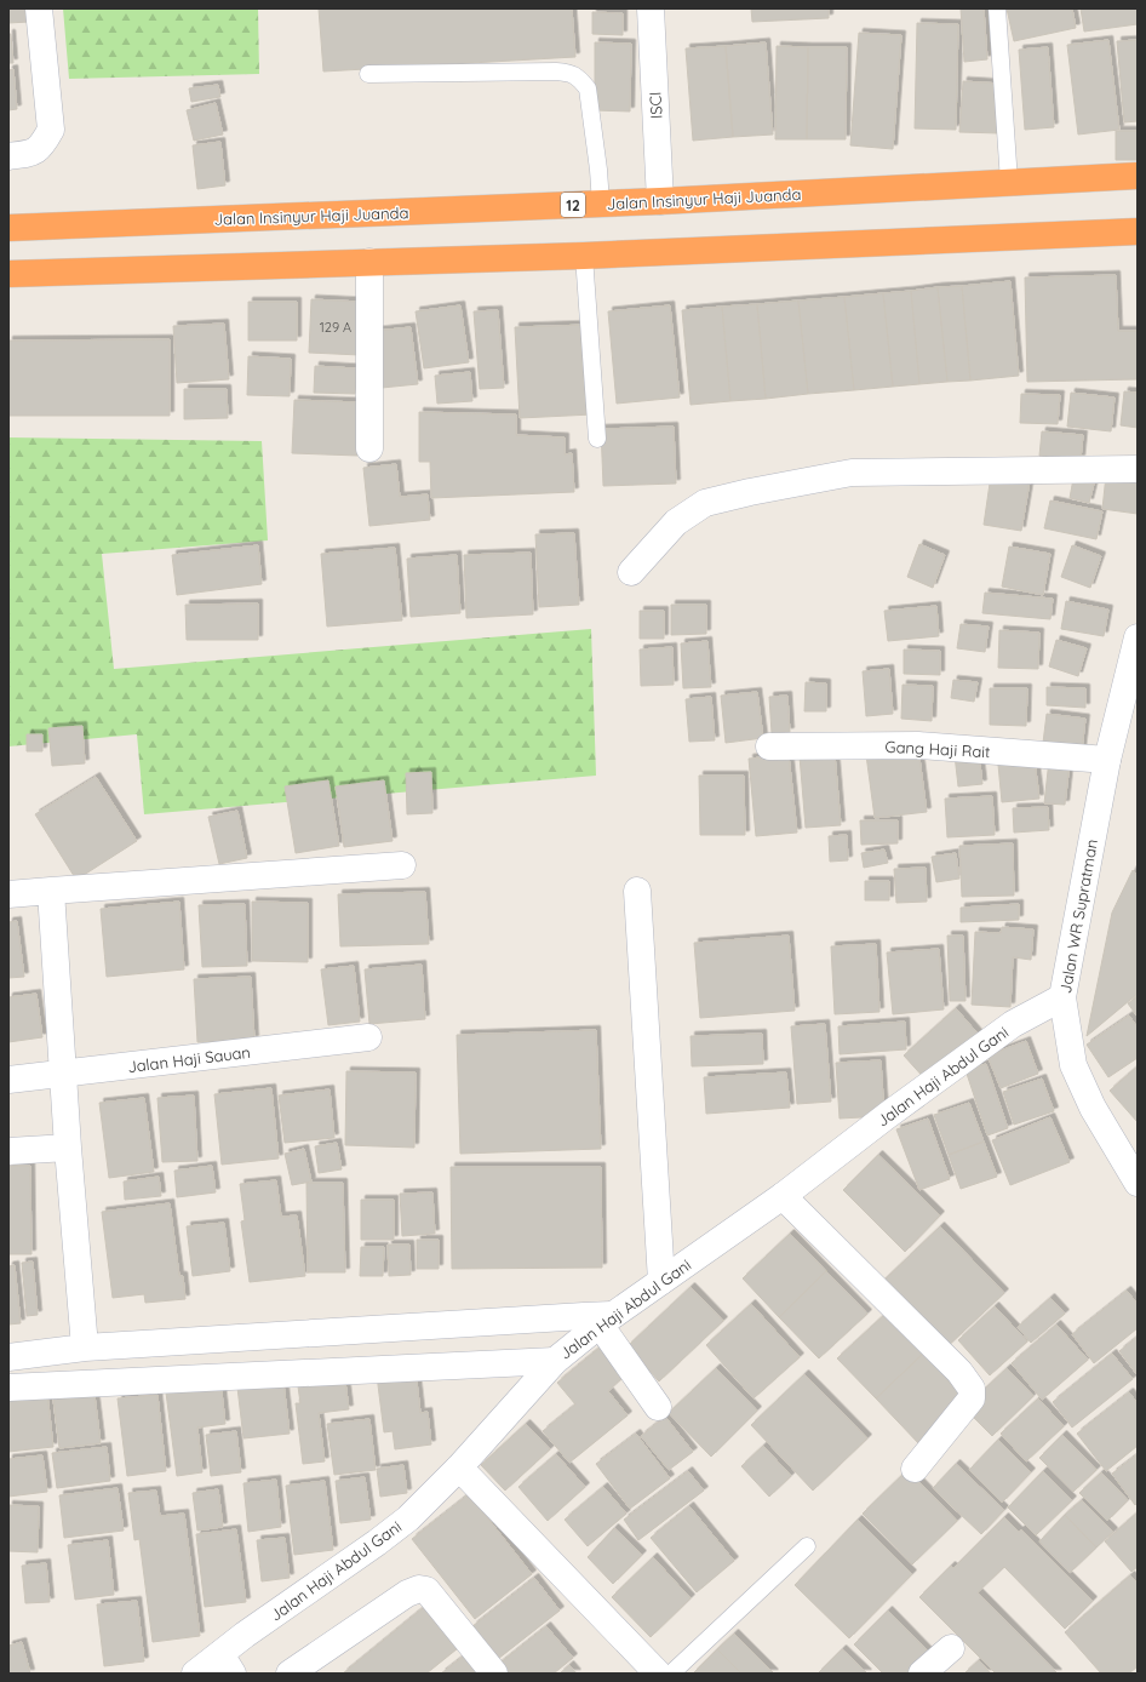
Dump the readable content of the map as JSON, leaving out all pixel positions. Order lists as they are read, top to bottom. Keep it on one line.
{"streets":{"highway":["Jalan Insinyur Haji Juanda","12"],"street":["ISCI","Gang Haji Rait","Jalan WR Supratman","Jalan Haji Sauan","Jalan Haji Abdul Gani"]},"crossings":[["ISCI","Jalan Insinyur Haji Juanda"],["Gang Haji Rait","Jalan WR Supratman"],["Jalan WR Supratman","Jalan Haji Abdul Gani"]],"house_numbers":["129 A"]}
